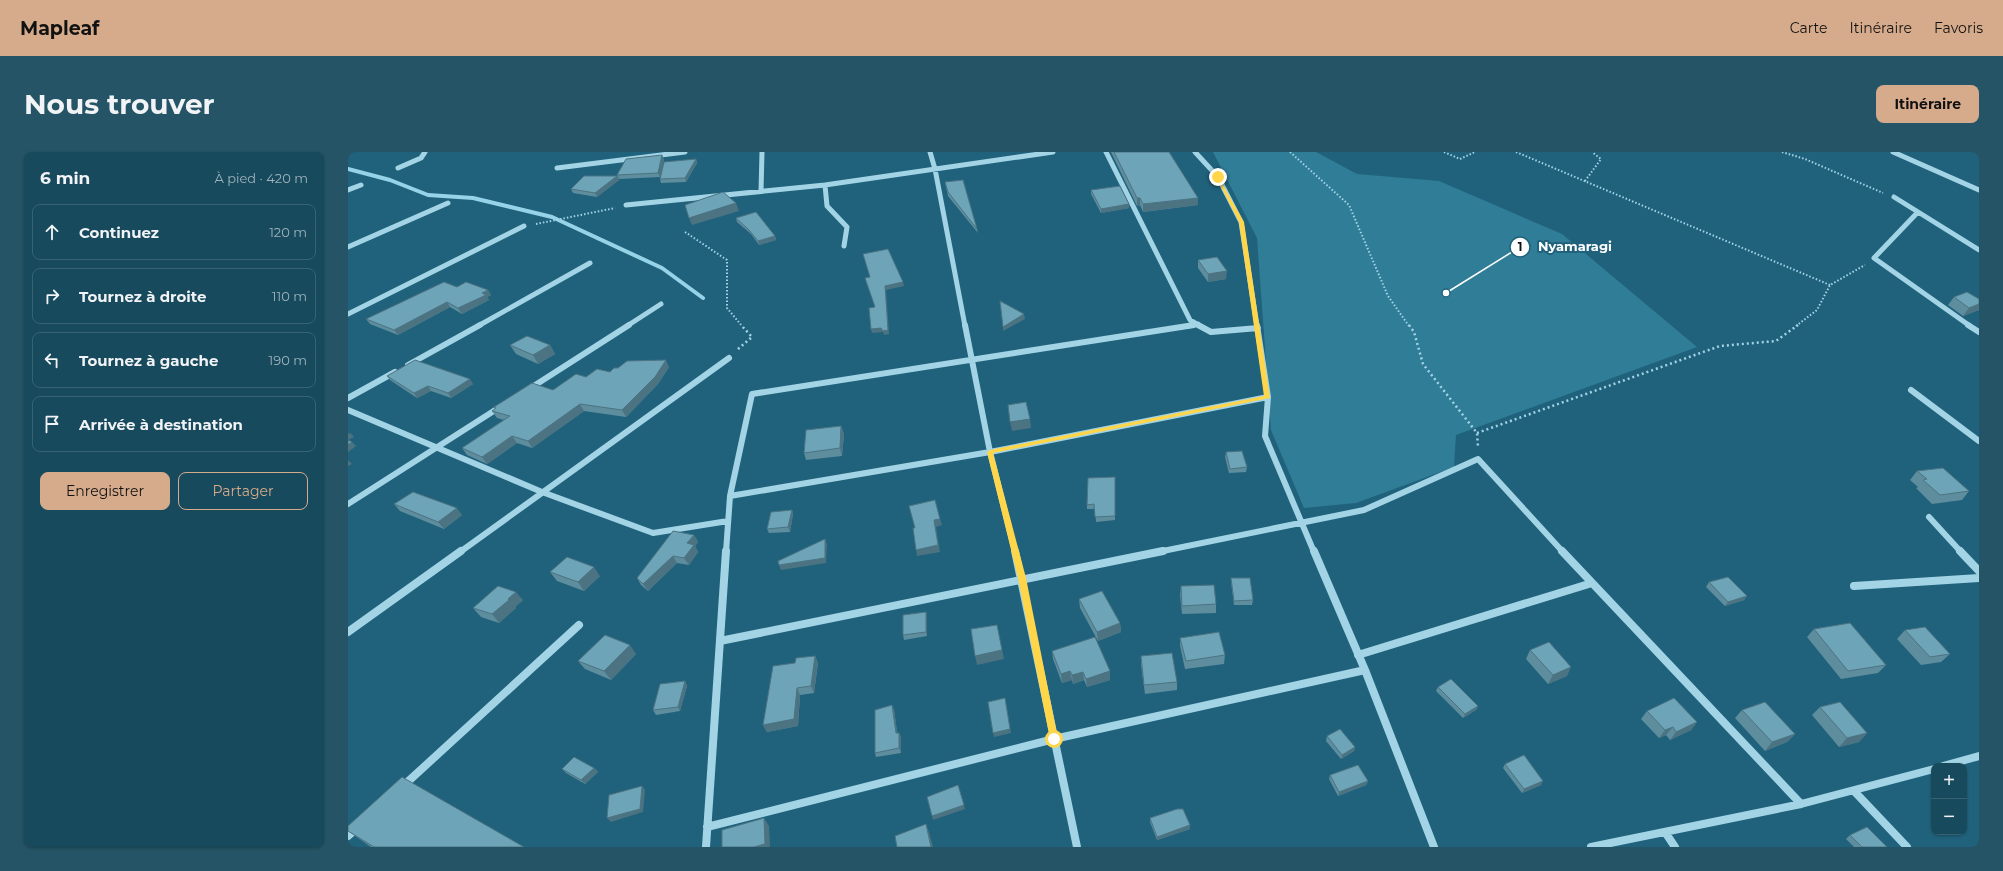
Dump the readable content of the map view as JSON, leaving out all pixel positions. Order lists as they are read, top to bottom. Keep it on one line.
{"places":["Nyamaragi"],"page":{"header":"Mapleaf","nav":["Carte","Itinéraire","Favoris"],"buttons":["Itinéraire",["Enregistrer","Partager"]],"title":"Nous trouver","heading":["6 min","À pied · 420 m"],"list":[["Continuez","120 m"],["Tournez à droite","110 m"],["Tournez à gauche","190 m"],"Arrivée à destination"],"map_buttons":["+","−"]}}
